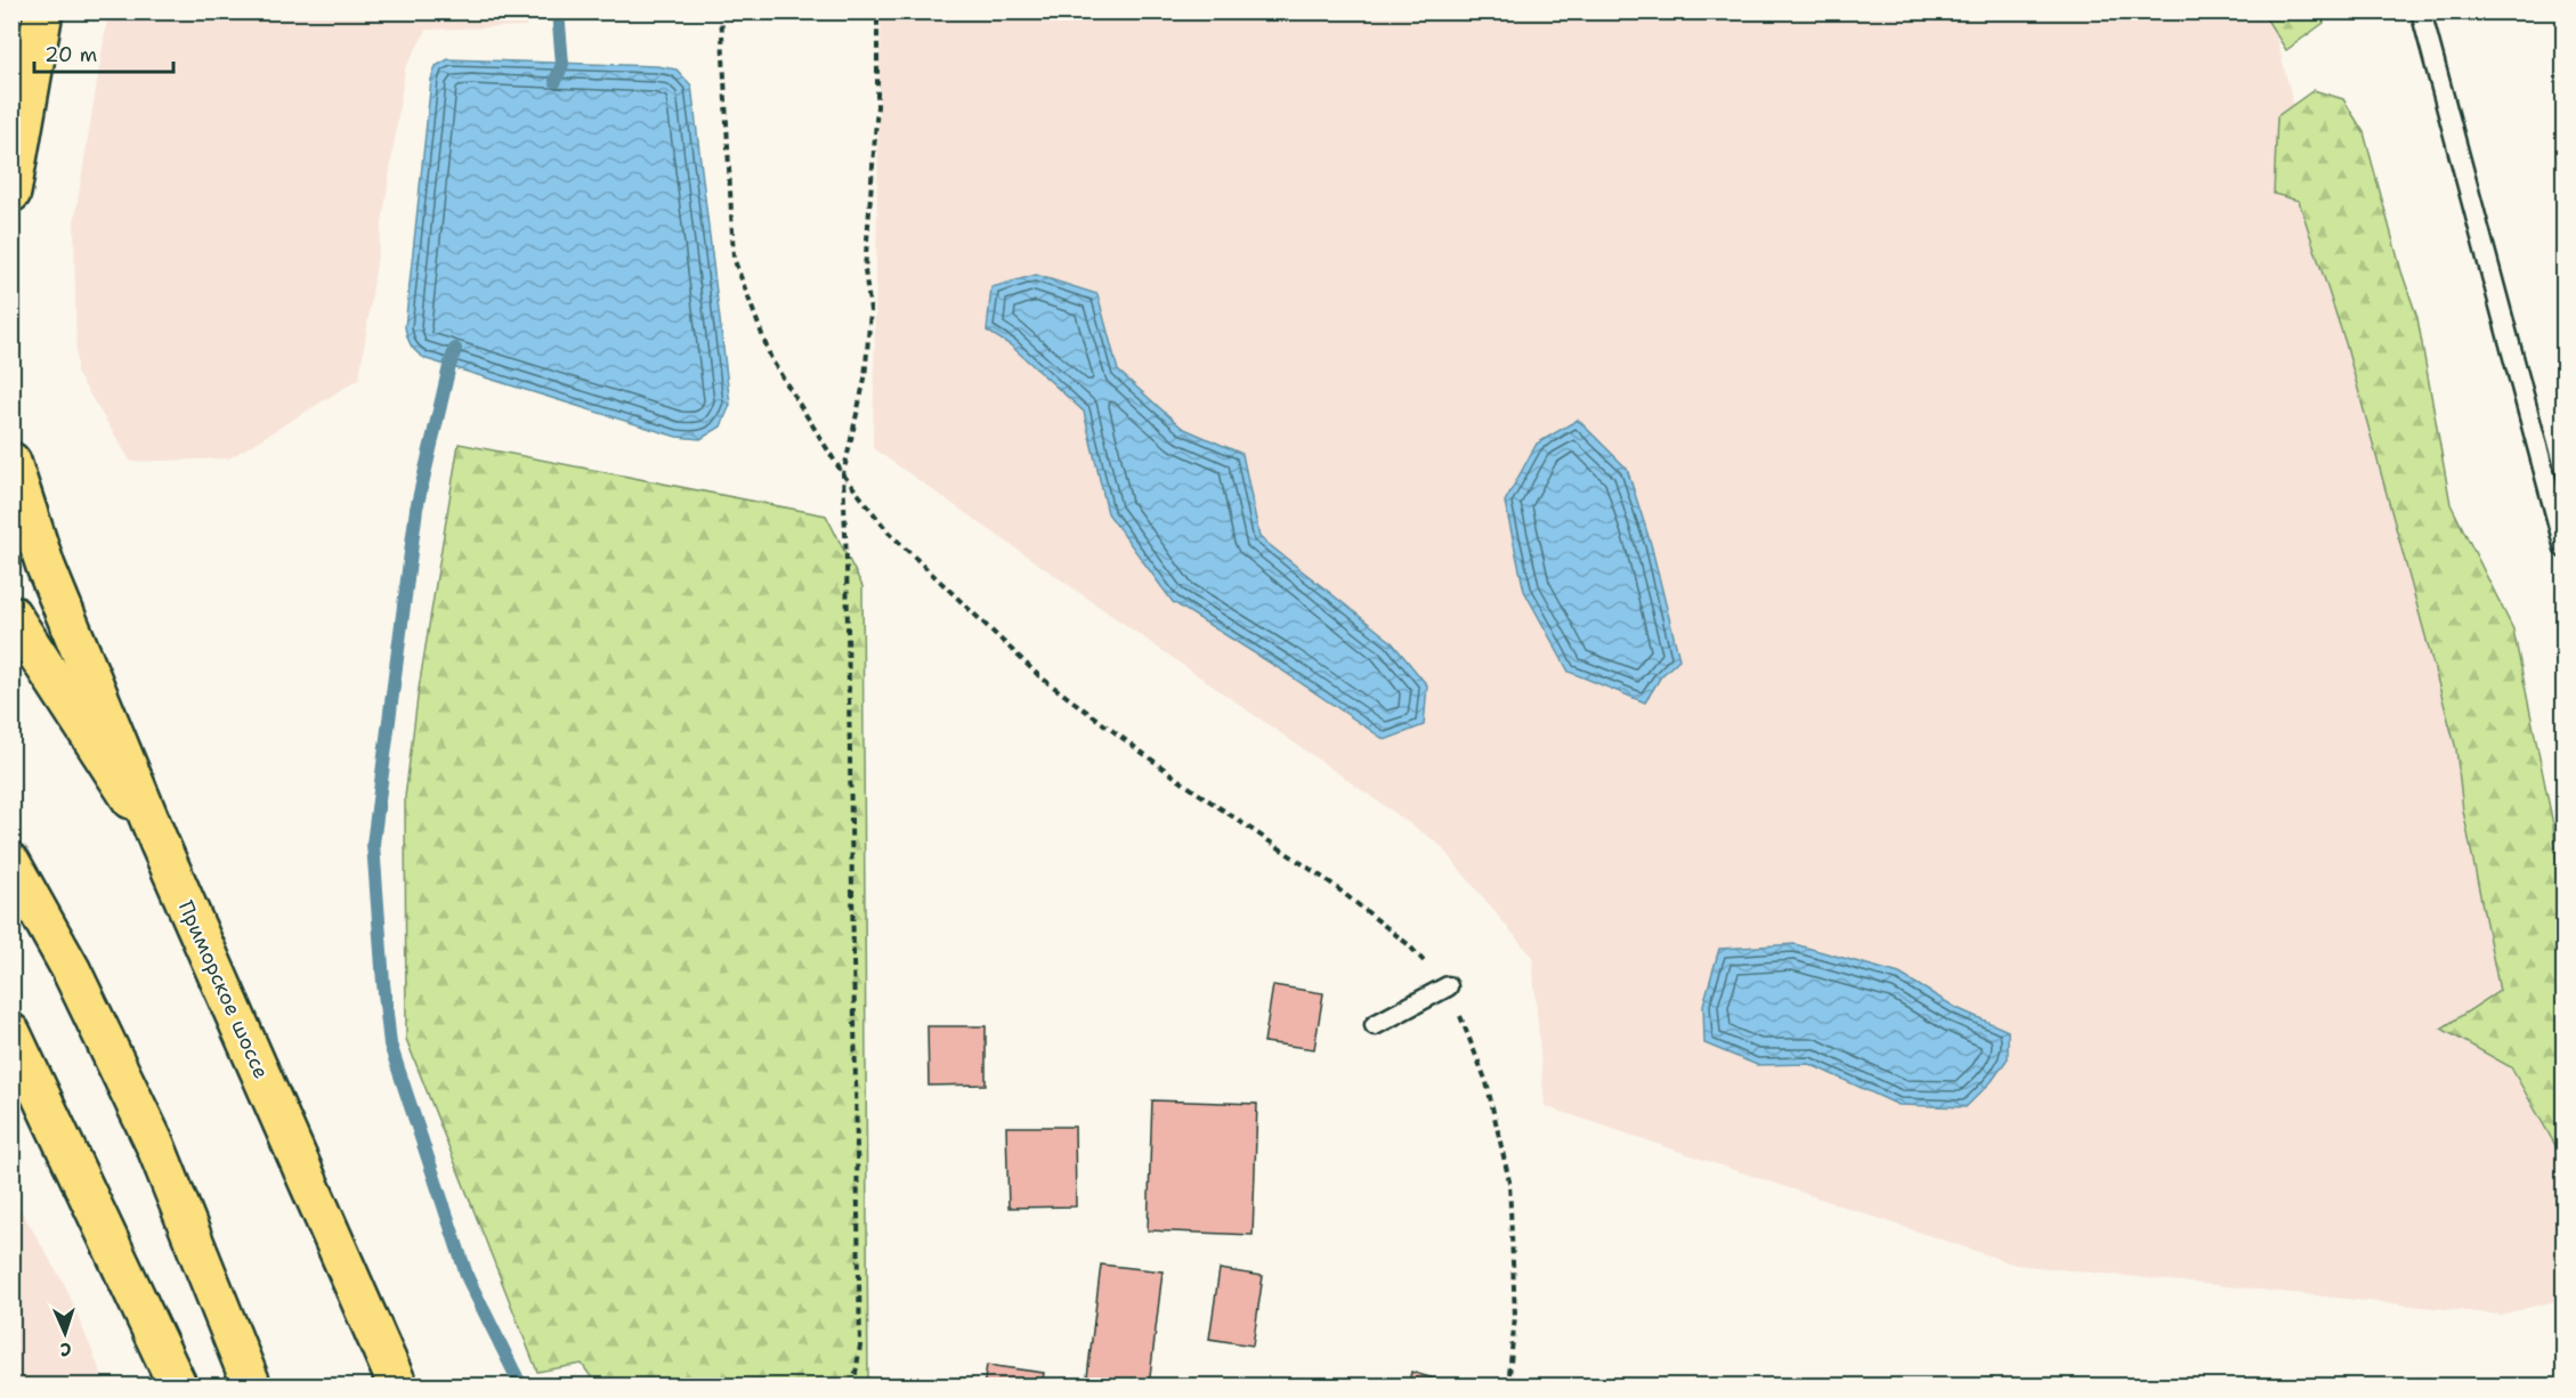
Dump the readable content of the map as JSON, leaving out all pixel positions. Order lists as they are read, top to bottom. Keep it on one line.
{"streets":{"main road":["Приморское шоссе"]},"scale_bar":"20 m","north":"bottom"}
